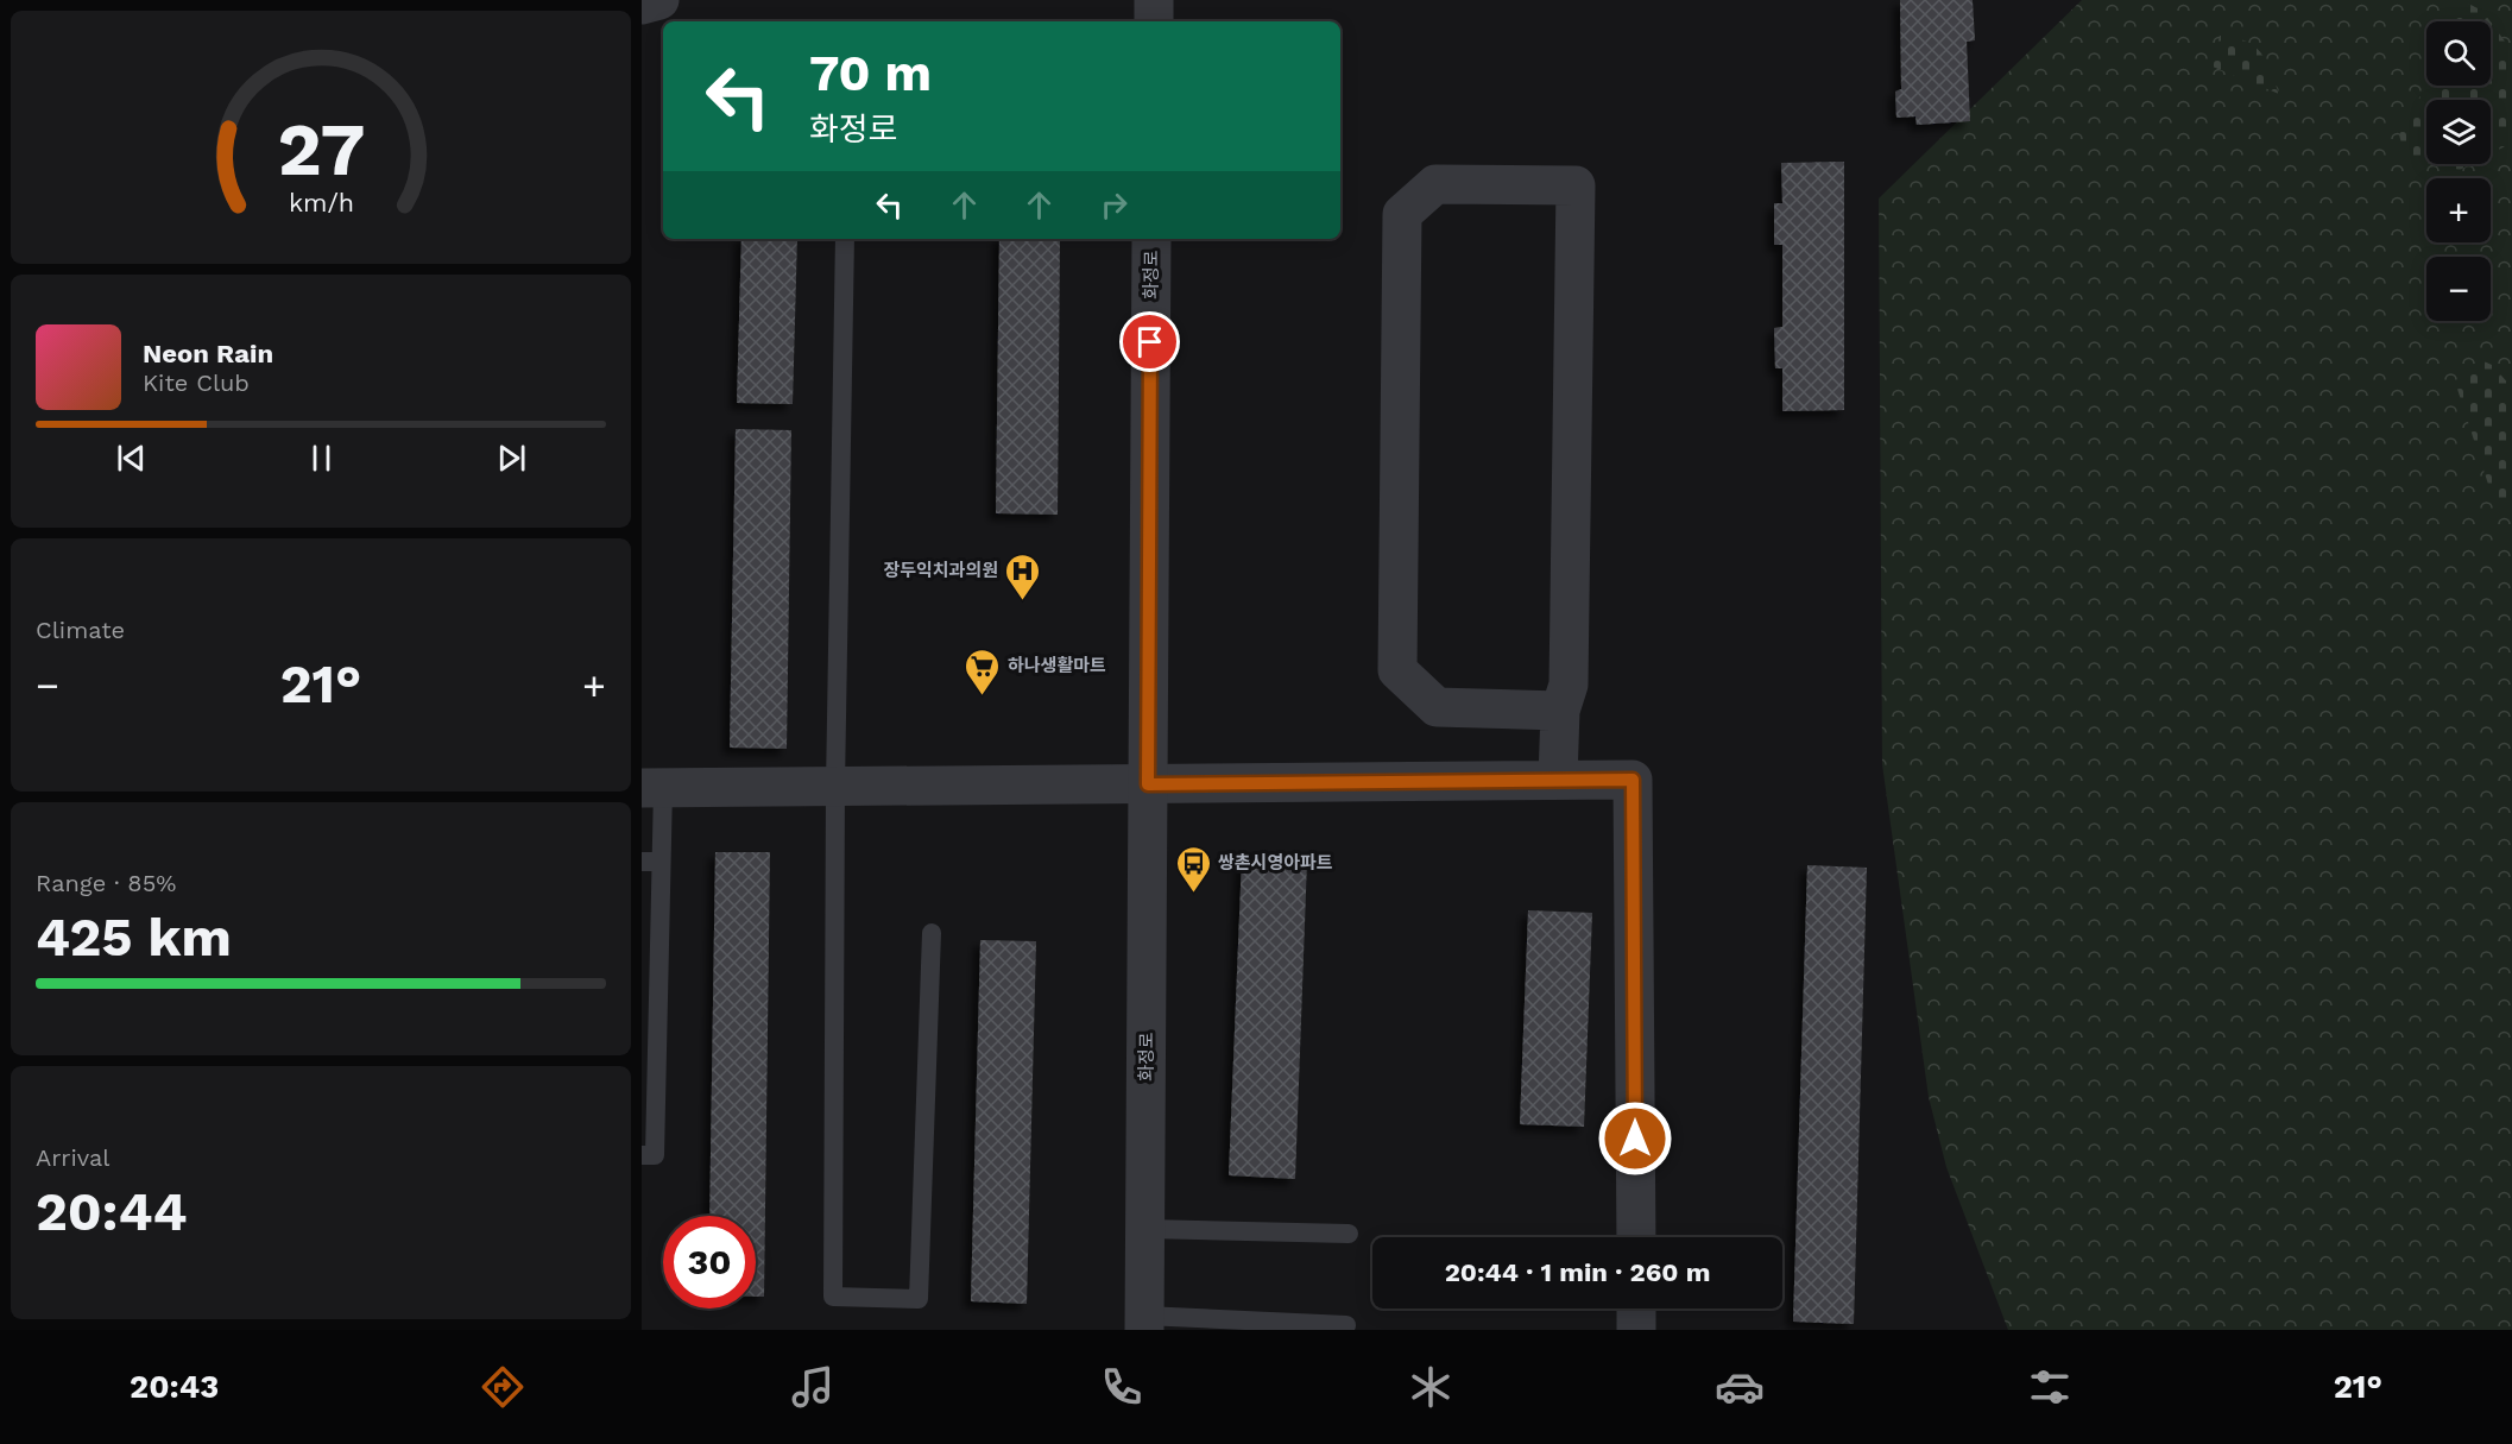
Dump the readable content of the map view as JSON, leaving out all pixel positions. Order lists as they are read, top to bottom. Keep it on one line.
{"streets":{"street":["화정로"]},"places":{"hospital":["장두익치과의원"],"supermarket":["하나생활마트"],"bus stop":["쌍촌시영아파트"]},"page":{"map_buttons":["+","−"],"turn":["70 m","화정로"],"song":["Neon Rain","Kite Club"],"tile":["Climate",["Range · 85%","425 km"],["Arrival","20:44"]],"heat":["−","21°","+"],"limit":"30","trip":"20:44 · 1 min · 260 m","tabs":["20:43","21°"],"gauge":["27","km/h"]}}
